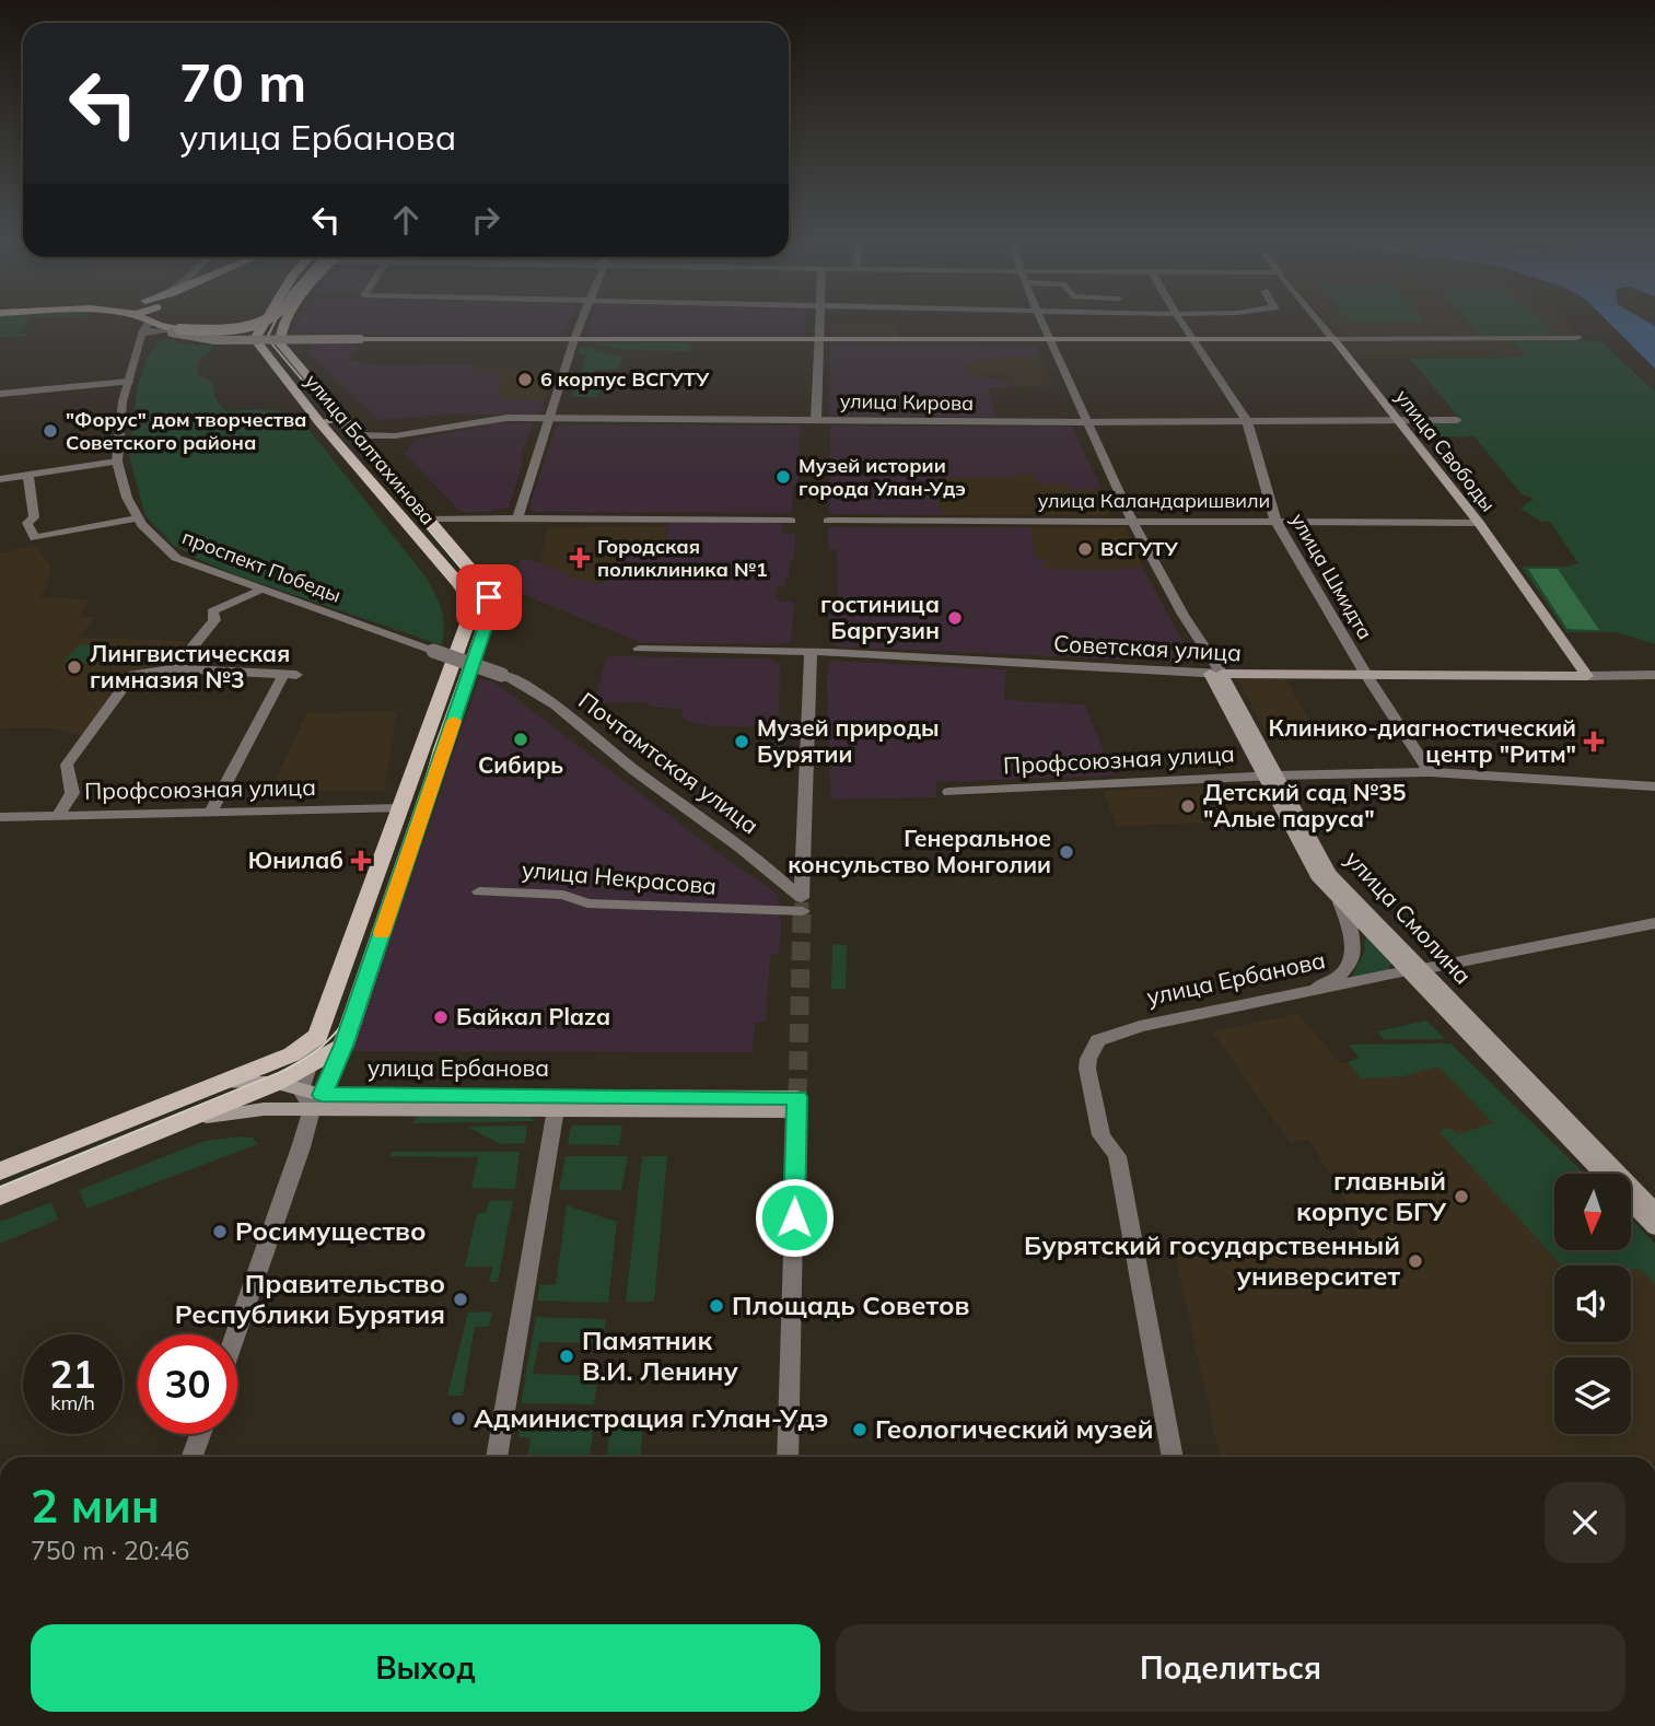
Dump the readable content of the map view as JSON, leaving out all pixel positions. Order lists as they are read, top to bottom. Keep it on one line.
{"streets":{"main road":["улица Балтахинова","улица Свободы","Советская улица","улица Смолина","улица Ербанова"],"street":["улица Кирова","улица Каландаришвили","проспект Победы","улица Шмидта","Профсоюзная улица","Почтамтская улица","улица Некрасова"]},"crossings":[["улица Кирова","улица Балтахинова"],["улица Кирова","улица Свободы"],["улица Кирова","улица Шмидта"],["улица Балтахинова","Профсоюзная улица"],["улица Свободы","улица Каландаришвили"],["улица Свободы","Советская улица"],["улица Каландаришвили","улица Шмидта"],["проспект Победы","Почтамтская улица"],["улица Шмидта","Советская улица"],["улица Шмидта","Профсоюзная улица"],["Профсоюзная улица","улица Смолина"],["Почтамтская улица","улица Некрасова"],["улица Смолина","улица Ербанова"]],"places":{"other":["6 корпус ВСГУТУ","\"Форус\" дом творчества Советского района","Музей истории города Улан-Удэ","ВСГУТУ","гостиница Баргузин","Лингвистическая гимназия №3","Сибирь","Музей природы Бурятии","Детский сад №35 \"Алые паруса\"","Генеральное консульство Монголии","Байкал Plaza","главный корпус БГУ","Росимущество","Бурятский государственный университет","Правительство Республики Бурятия","Площадь Советов","Памятник В.И. Ленину","Администрация г.Улан-Удэ","Геологический музей"],"health":["Городская поликлиника №1","Клинико-диагностический центр \"Ритм\"","Юнилаб"]},"north":"bottom","page":{"turn":["70 m","улица Ербанова"],"speed":"21 km/h","limit":"30","heading":["2 мин","750 m · 20:46"],"buttons":["Выход","Поделиться"]}}
